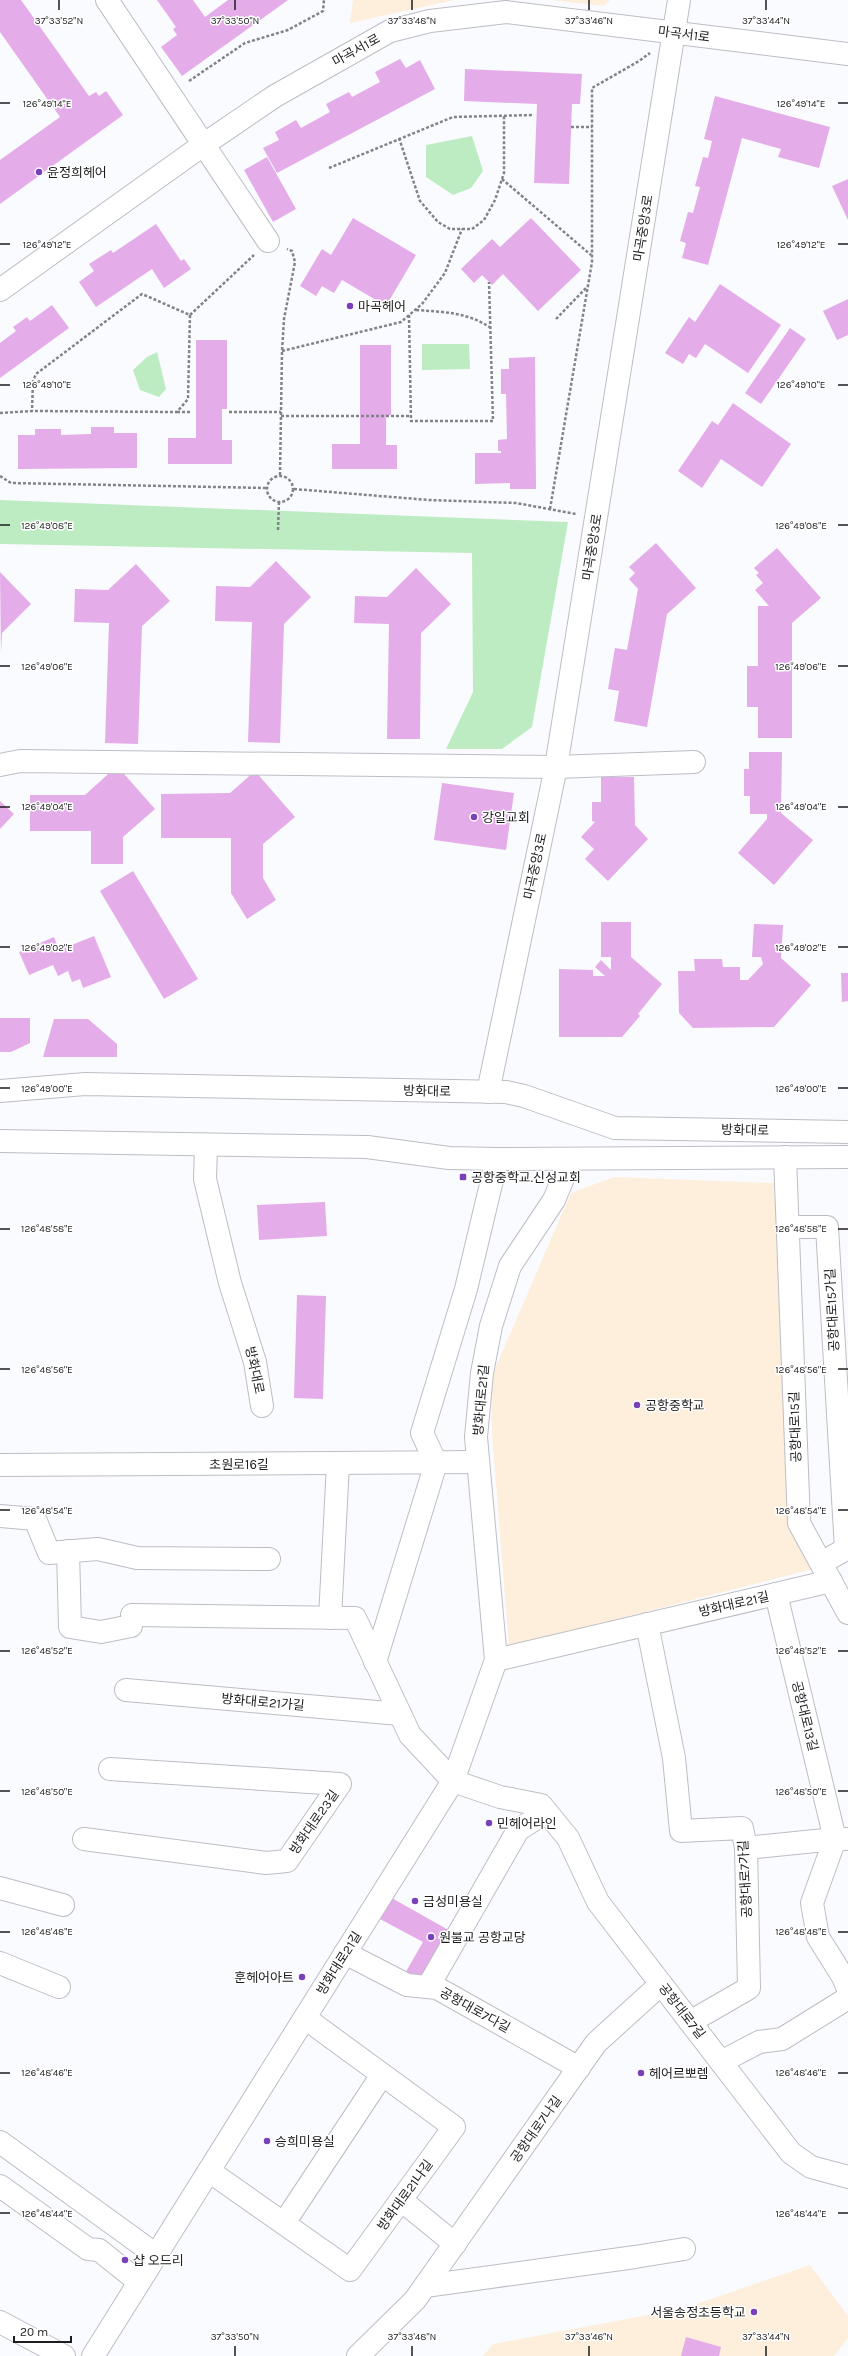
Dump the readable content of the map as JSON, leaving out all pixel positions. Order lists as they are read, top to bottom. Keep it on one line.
{"streets":{"street":["마곡서1로","마곡중앙3로","방화대로","공항대로15가길","방화대로21길","공항대로15길","초원로16길","방화대로21가길","공항대로13길","방화대로23길","공항대로7가길","공항대로7다길","공항대로7길","공항대로7나길","방화대로21나길"]},"crossings":[["마곡서1로","마곡중앙3로"],["마곡중앙3로","방화대로"],["방화대로","방화대로21길"],["방화대로","공항대로15길"],["공항대로15가길","방화대로21길"],["공항대로15가길","공항대로15길"],["방화대로21길","공항대로15길"],["방화대로21길","초원로16길"],["방화대로21길","공항대로13길"],["방화대로21길","공항대로7가길"],["방화대로21길","공항대로7다길"],["방화대로21길","공항대로7길"],["방화대로21길","방화대로21나길"],["공항대로7가길","공항대로7길"],["공항대로7다길","공항대로7나길"],["공항대로7길","공항대로7나길"]],"places":{"other":["윤정희헤어","마곡헤어","강일교회","공항중학교","민헤어라인","금성미용실","원불교 공항교당","훈헤어아트","헤어르뽀렘","승희미용실","샵 오드리","서울송정초등학교"],"transit":["공항중학교.신성교회"]},"scale_bar":"20 m","coordinates":["37°33'52\"N","37°33'50\"N","37°33'48\"N","37°33'46\"N","37°33'44\"N","126°49'14\"E","126°49'12\"E","126°49'10\"E","126°49'08\"E","126°49'06\"E","126°49'04\"E","126°49'02\"E","126°49'00\"E","126°48'58\"E","126°48'56\"E","126°48'54\"E","126°48'52\"E","126°48'50\"E","126°48'48\"E","126°48'46\"E","126°48'44\"E"]}
